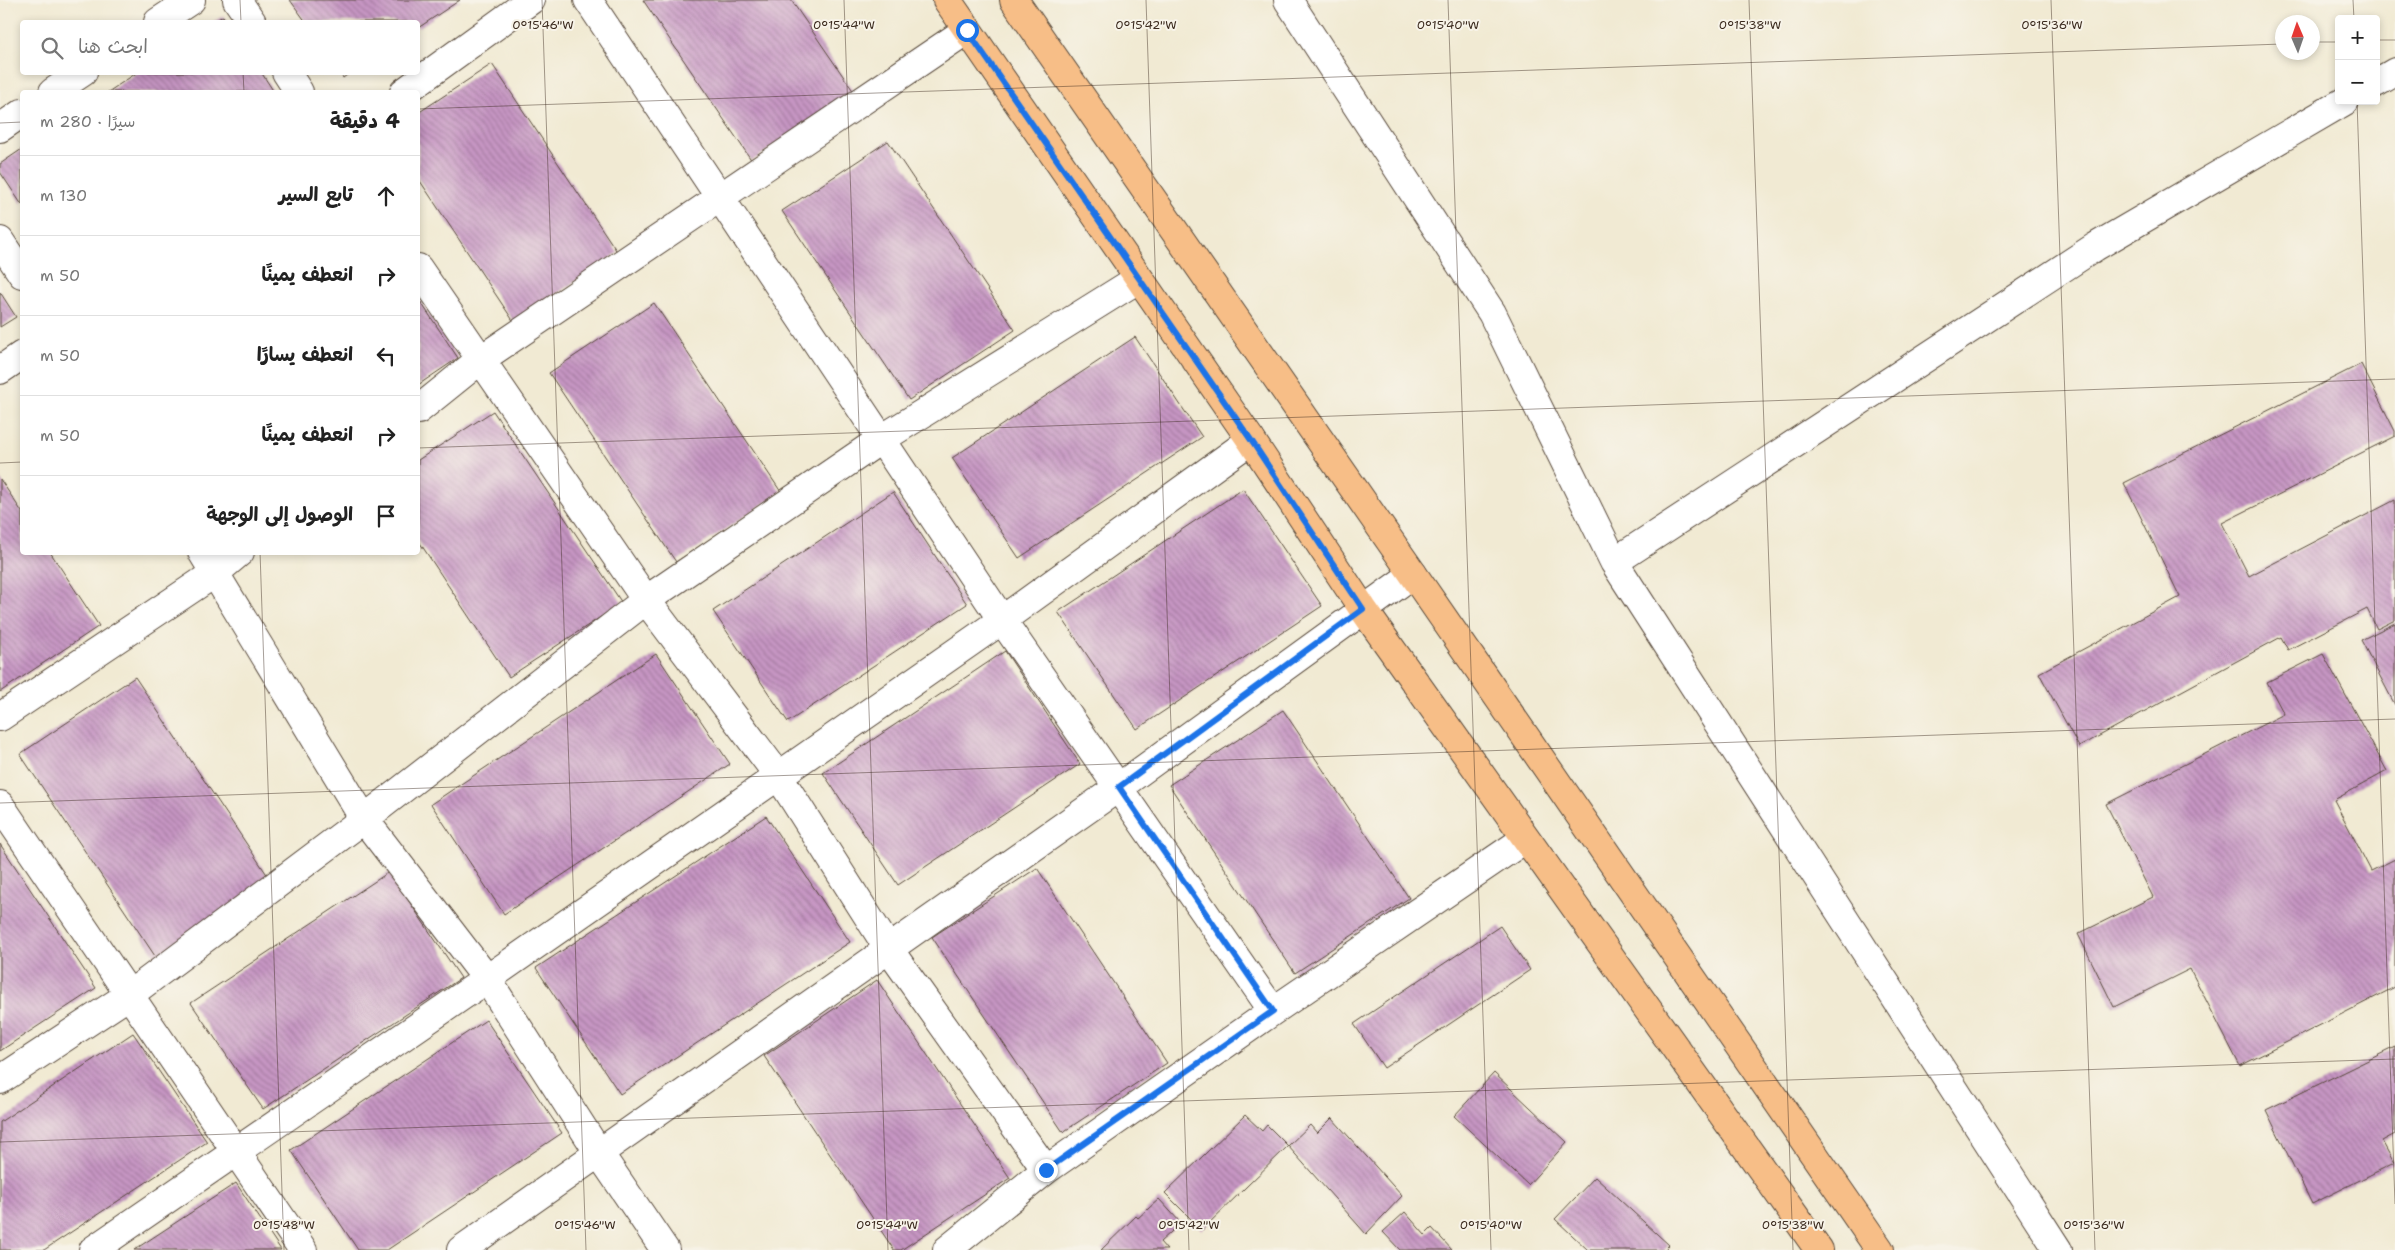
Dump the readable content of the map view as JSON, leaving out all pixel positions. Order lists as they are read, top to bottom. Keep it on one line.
{"north":"top","page":{"map_buttons":["+","−"],"search":"ابحث هنا","heading":["4 دقيقة","سيرًا · 280 m"],"list":[["تابع السير","130 m"],["انعطف يمينًا","50 m"],["انعطف يسارًا","50 m"],["انعطف يمينًا","50 m"],"الوصول إلى الوجهة"]},"coordinates":["0°15'46\"W","0°15'44\"W","0°15'42\"W","0°15'40\"W","0°15'38\"W","0°15'36\"W","0°15'48\"W"]}
